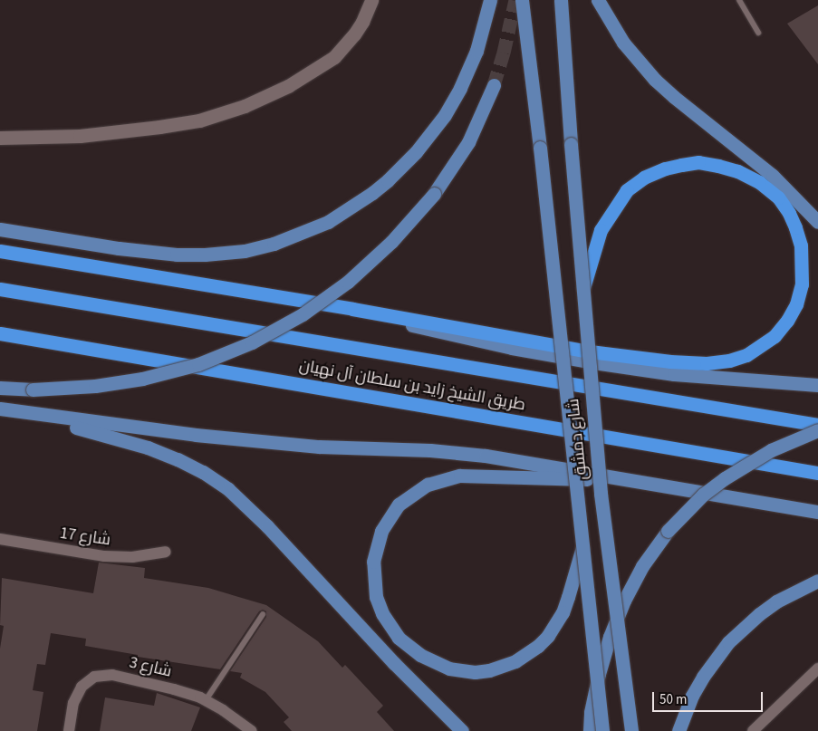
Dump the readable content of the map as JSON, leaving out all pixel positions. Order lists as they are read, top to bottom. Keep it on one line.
{"streets":{"highway":["طريق الشيخ زايد بن سلطان آل نهيان"],"main road":["شارع دمشق"],"street":["شارع 17","شارع 3"]},"scale_bar":"50 m"}
